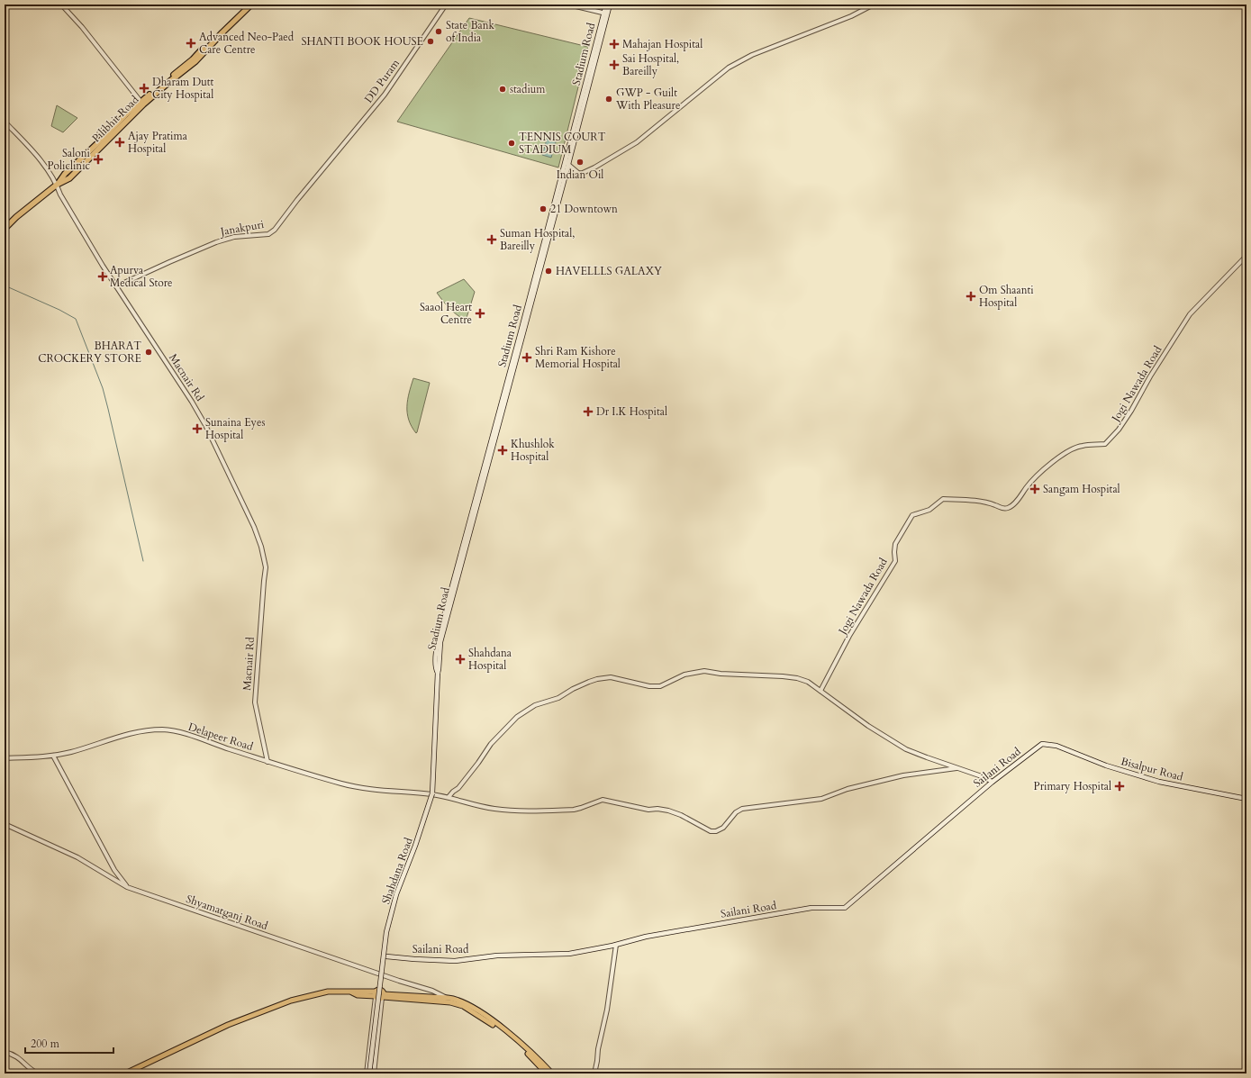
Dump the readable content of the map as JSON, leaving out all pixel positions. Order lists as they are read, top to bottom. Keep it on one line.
{"streets":{"highway":["Pilibhit Road"],"main road":["Stadium Road","Sailani Road","Bisalpur Road","Shahdana Road"],"street":["DD Puram","Janakpuri","Macnair Rd","Jogi Nawada Road","Delapeer Road","Shyamatganj Road"]},"crossings":[["Stadium Road","Delapeer Road"],["Stadium Road","Shahdana Road"],["DD Puram","Janakpuri"],["Pilibhit Road","Macnair Rd"],["Janakpuri","Macnair Rd"],["Macnair Rd","Delapeer Road"],["Delapeer Road","Shahdana Road"],["Sailani Road","Bisalpur Road"],["Sailani Road","Shahdana Road"]],"places":{"other":["State Bank of India","SHANTI BOOK HOUSE","stadium","GWP - Guilt With Pleasure","TENNIS COURT STADIUM","Indian Oil","21 Downtown","HAVELLLS GALAXY","BHARAT CROCKERY STORE"],"health":["Advanced Neo-Paed Care Centre","Mahajan Hospital","Sai Hospital, Bareilly","Dharam Dutt City Hospital","Ajay Pratima Hospital","Saloni Policlinic","Suman Hospital, Bareilly","Apurva Medical Store","Om Shaanti Hospital","Saaol Heart Centre","Shri Ram Kishore Memorial Hospital","Dr I.K Hospital","Sunaina Eyes Hospital","Khushlok Hospital","Sangam Hospital","Shahdana Hospital","Primary Hospital"]},"scale_bar":"200 m"}
